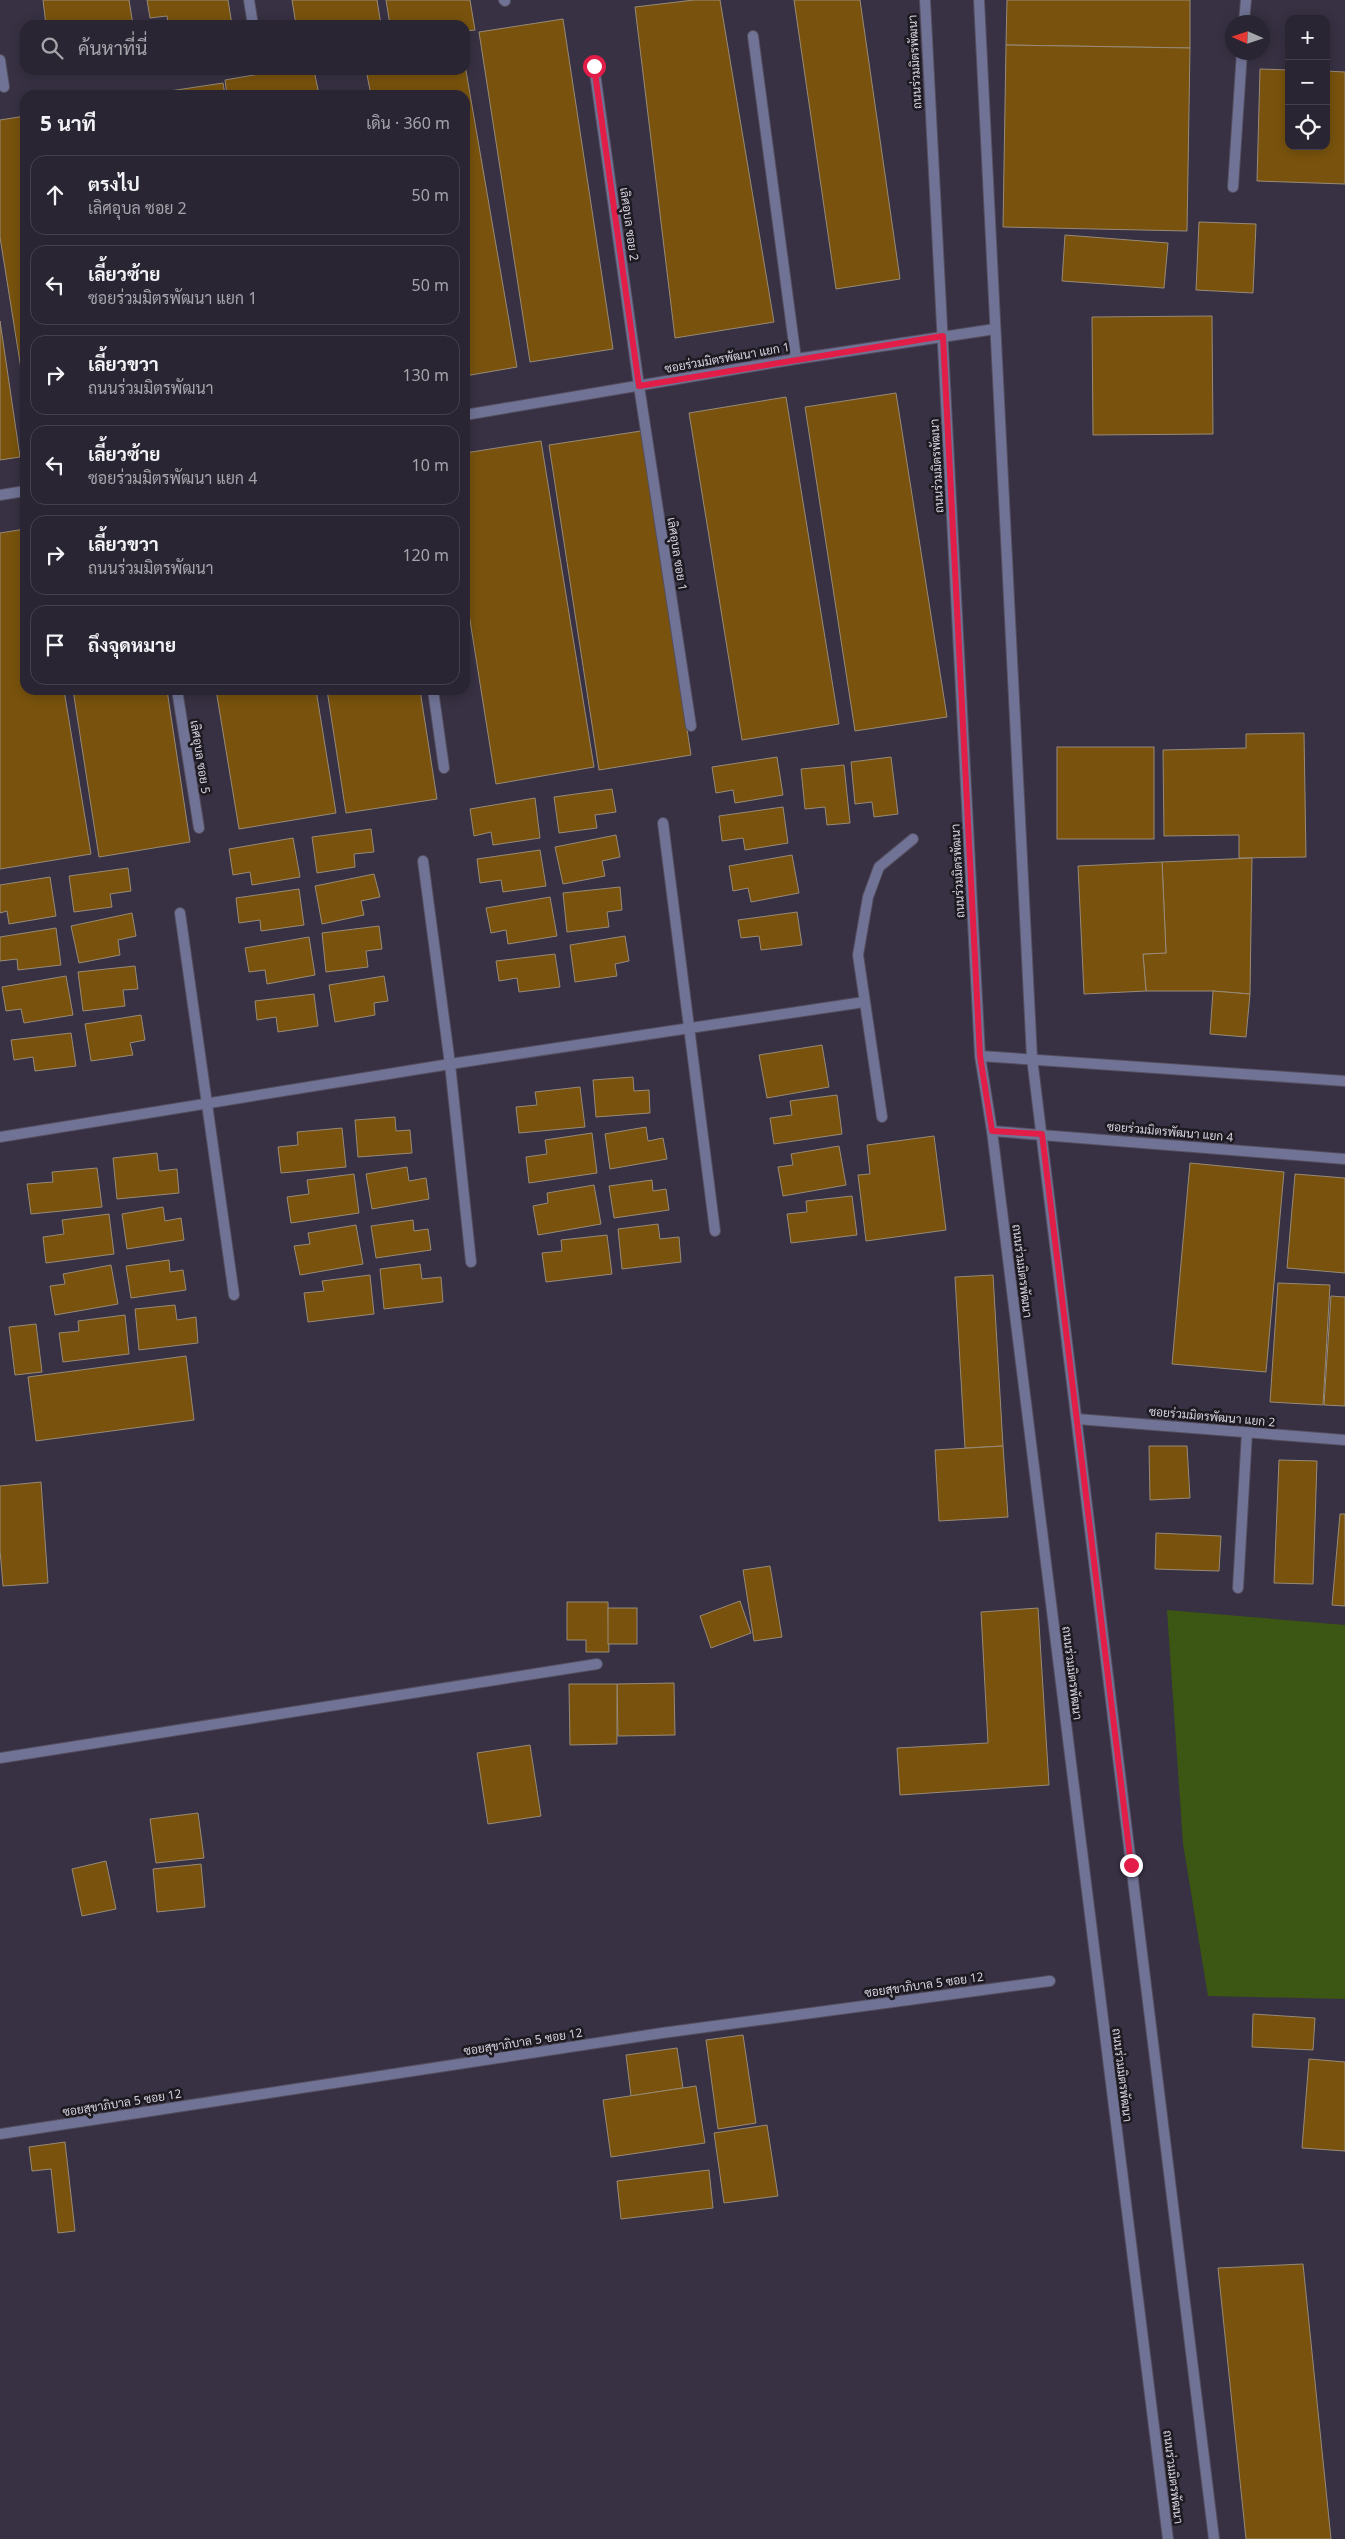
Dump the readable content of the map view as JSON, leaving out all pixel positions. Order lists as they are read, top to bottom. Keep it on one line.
{"streets":{"street":["ถนนร่วมมิตรพัฒนา","เลิศอุบล ซอย 2","ซอยร่วมมิตรพัฒนา แยก 1","เลิศอุบล ซอย 1","เลิศอุบล ซอย 5","ซอยร่วมมิตรพัฒนา แยก 4","ซอยร่วมมิตรพัฒนา แยก 2","ซอยสุขาภิบาล 5 ซอย 12"]},"crossings":[["ถนนร่วมมิตรพัฒนา","ซอยร่วมมิตรพัฒนา แยก 1"],["ถนนร่วมมิตรพัฒนา","ซอยร่วมมิตรพัฒนา แยก 4"],["เลิศอุบล ซอย 2","ซอยร่วมมิตรพัฒนา แยก 1"],["เลิศอุบล ซอย 2","เลิศอุบล ซอย 1"],["ซอยร่วมมิตรพัฒนา แยก 1","เลิศอุบล ซอย 1"]],"north":"left","page":{"map_buttons":["+","−"],"search":"ค้นหาที่นี่","heading":["5 นาที","เดิน · 360 m"],"list":[["ตรงไป","เลิศอุบล ซอย 2","50 m"],["เลี้ยวซ้าย","ซอยร่วมมิตรพัฒนา แยก 1","50 m"],["เลี้ยวขวา","ถนนร่วมมิตรพัฒนา","130 m"],["เลี้ยวซ้าย","ซอยร่วมมิตรพัฒนา แยก 4","10 m"],["เลี้ยวขวา","ถนนร่วมมิตรพัฒนา","120 m"],"ถึงจุดหมาย"]}}
